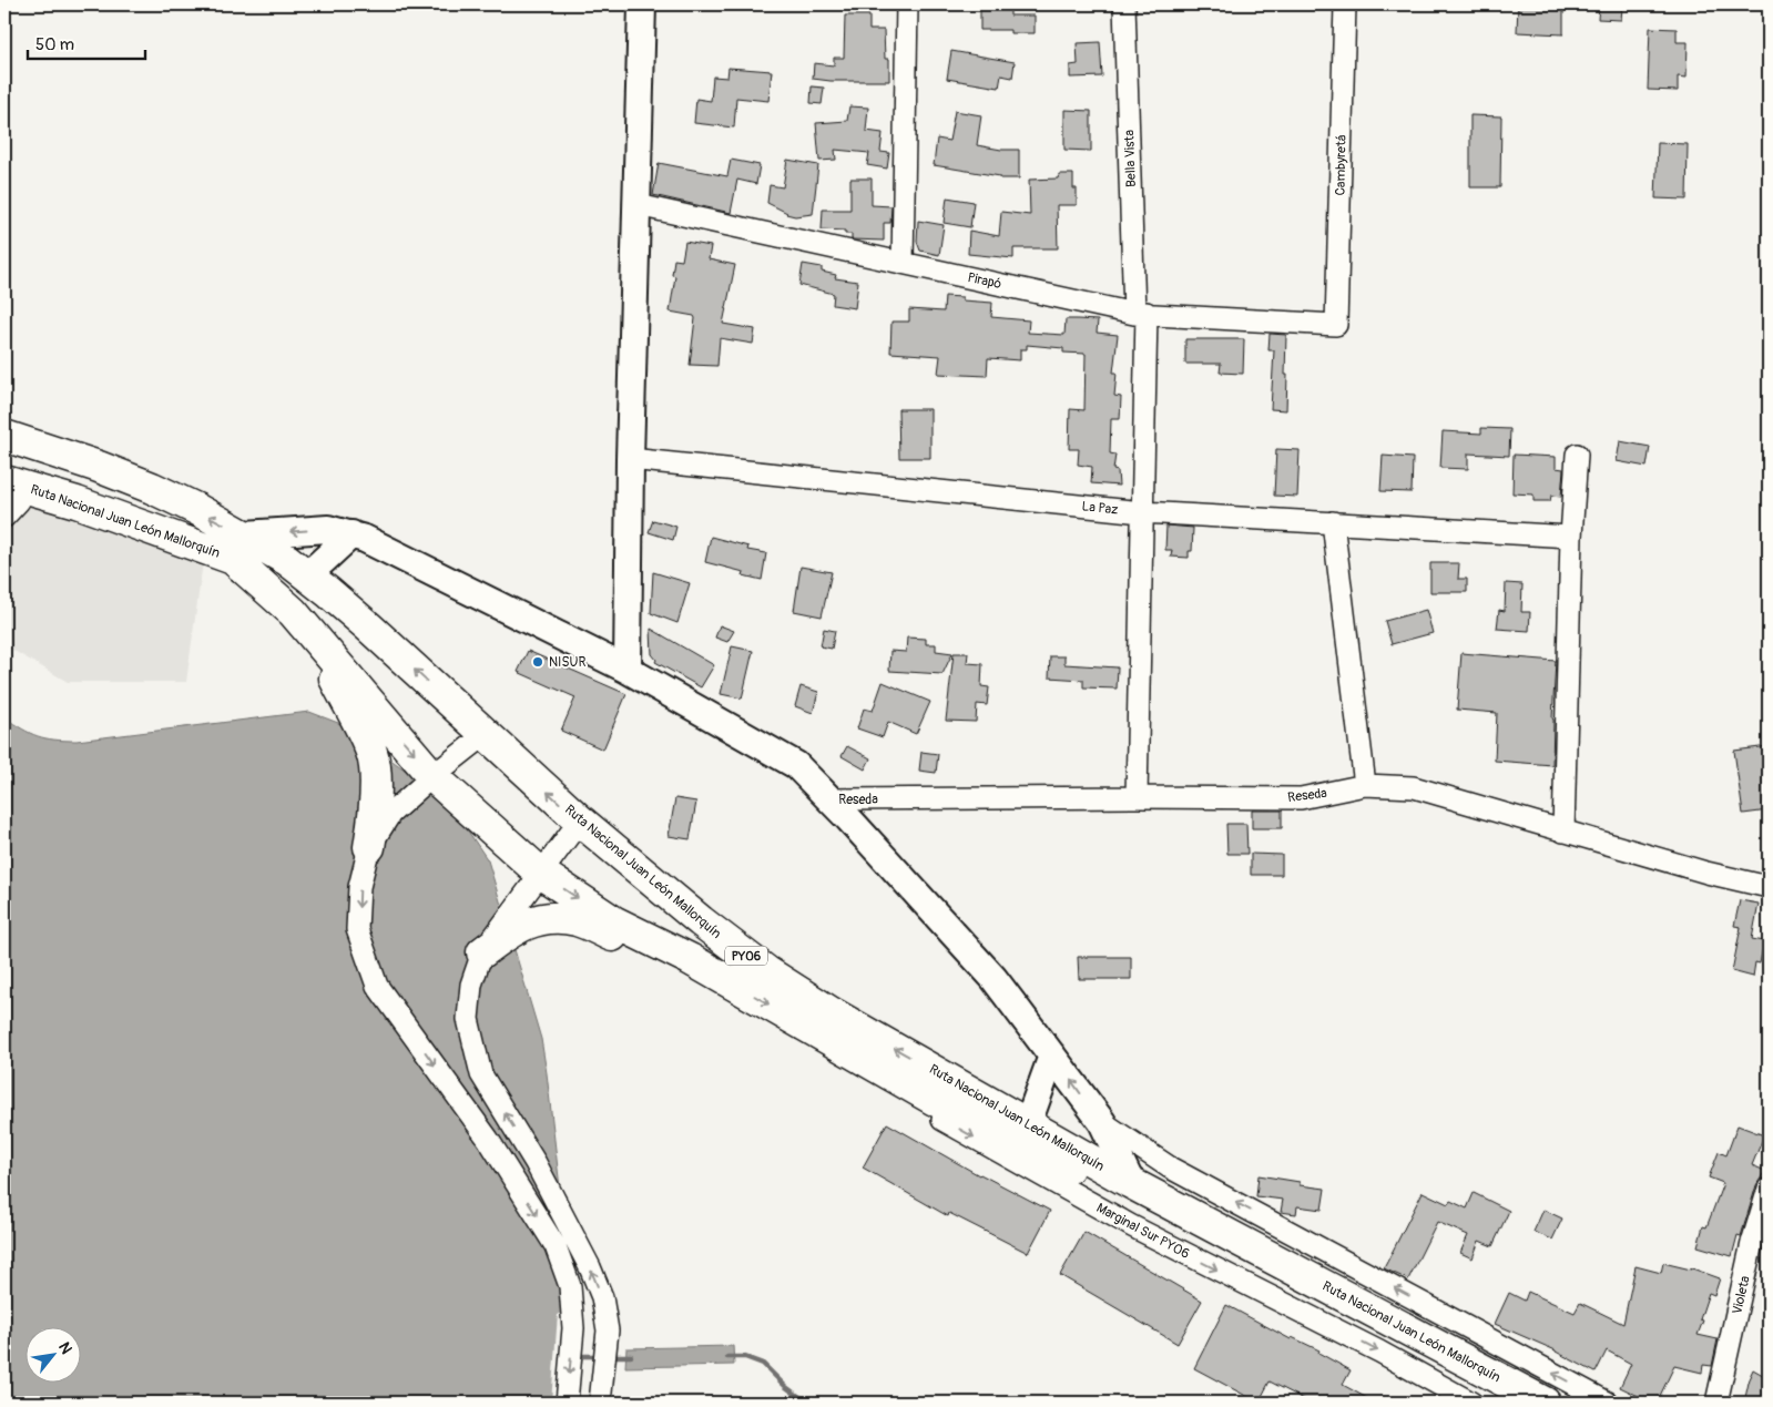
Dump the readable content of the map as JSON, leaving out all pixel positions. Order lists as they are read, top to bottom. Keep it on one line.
{"streets":{"highway":["Ruta Nacional Juan León Mallorquín","PY06"],"street":["Bella Vista","Cambyretá","Pirapó","La Paz","Reseda","Marginal Sur PY06","Violeta"]},"crossings":[["Bella Vista","Pirapó"],["Bella Vista","La Paz"],["Bella Vista","Reseda"],["Cambyretá","Pirapó"],["Ruta Nacional Juan León Mallorquín","Marginal Sur PY06"]],"places":["NISUR"],"scale_bar":"50 m","north":"top right"}
